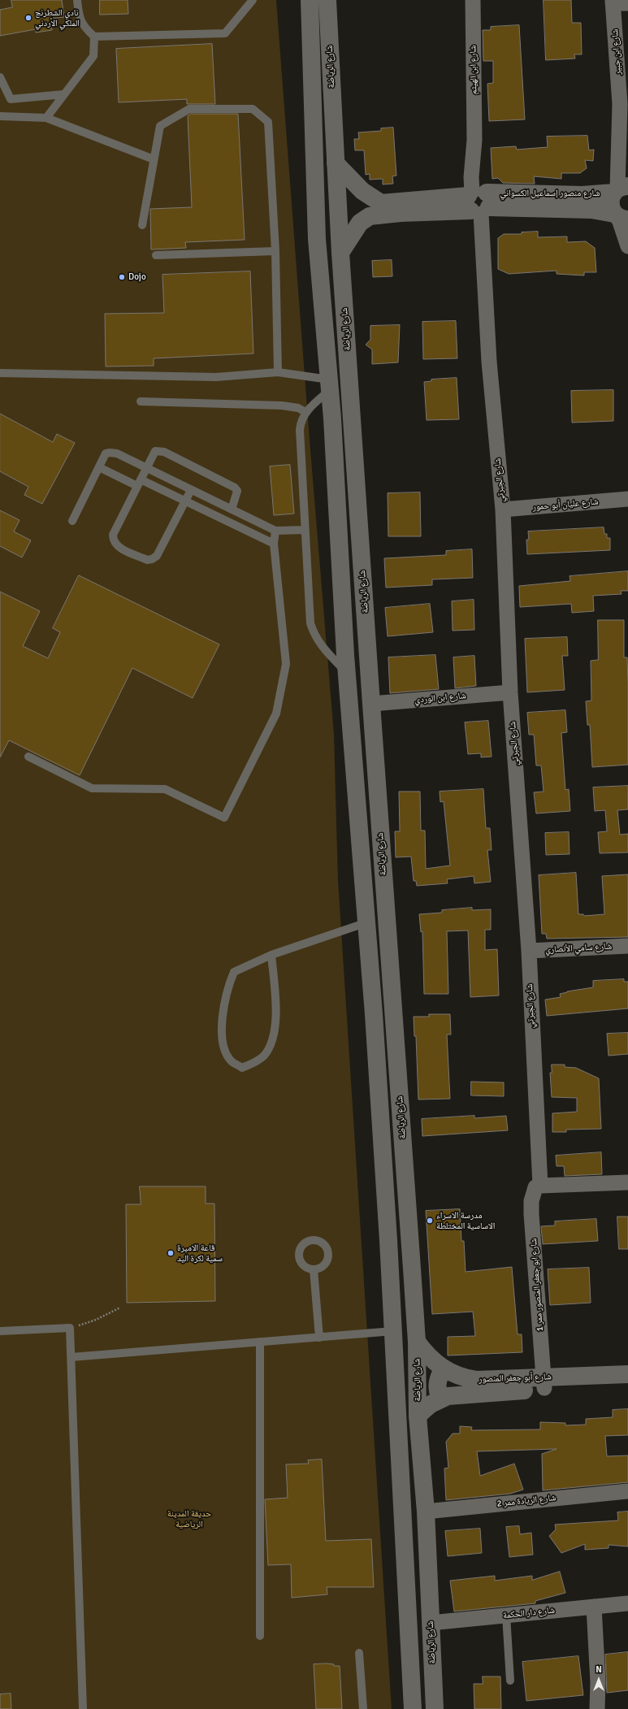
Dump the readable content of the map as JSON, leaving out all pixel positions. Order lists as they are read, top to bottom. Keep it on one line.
{"streets":{"main road":["شارع الرياضة","شارع منصور إسماعيل الكسواني","شارع أبو جعفر المنصور"],"street":["شارع ابن جبير","شارع ابن الهيثم","شارع الجبرتي","شارع عليان أبو حمور","شارع ابن الوردي","شارع سامي الأنصاري","شارع ابو جعفر المنصور ممر 1","شارع الريادة ممر 2","شارع دار الحكمة"]},"crossings":[["شارع ابن جبير","شارع منصور إسماعيل الكسواني"],["شارع الرياضة","شارع منصور إسماعيل الكسواني"],["شارع الرياضة","شارع ابن الوردي"],["شارع الرياضة","شارع أبو جعفر المنصور"],["شارع الرياضة","شارع الريادة ممر 2"],["شارع الرياضة","شارع دار الحكمة"],["شارع ابن الهيثم","شارع منصور إسماعيل الكسواني"],["شارع ابن الهيثم","شارع الجبرتي"],["شارع منصور إسماعيل الكسواني","شارع الجبرتي"],["شارع الجبرتي","شارع عليان أبو حمور"],["شارع الجبرتي","شارع ابن الوردي"],["شارع الجبرتي","شارع سامي الأنصاري"],["شارع الجبرتي","شارع ابو جعفر المنصور ممر 1"],["شارع ابو جعفر المنصور ممر 1","شارع أبو جعفر المنصور"]],"parks":["حديقة المدينة الرياضية"],"places":["نادي الشطرنج الملكي الأردني","Dojo","مدرسة الاسراء الاساسية المختلطة","قاعة الاميرة سمية لكرة اليد"],"north":"top"}
